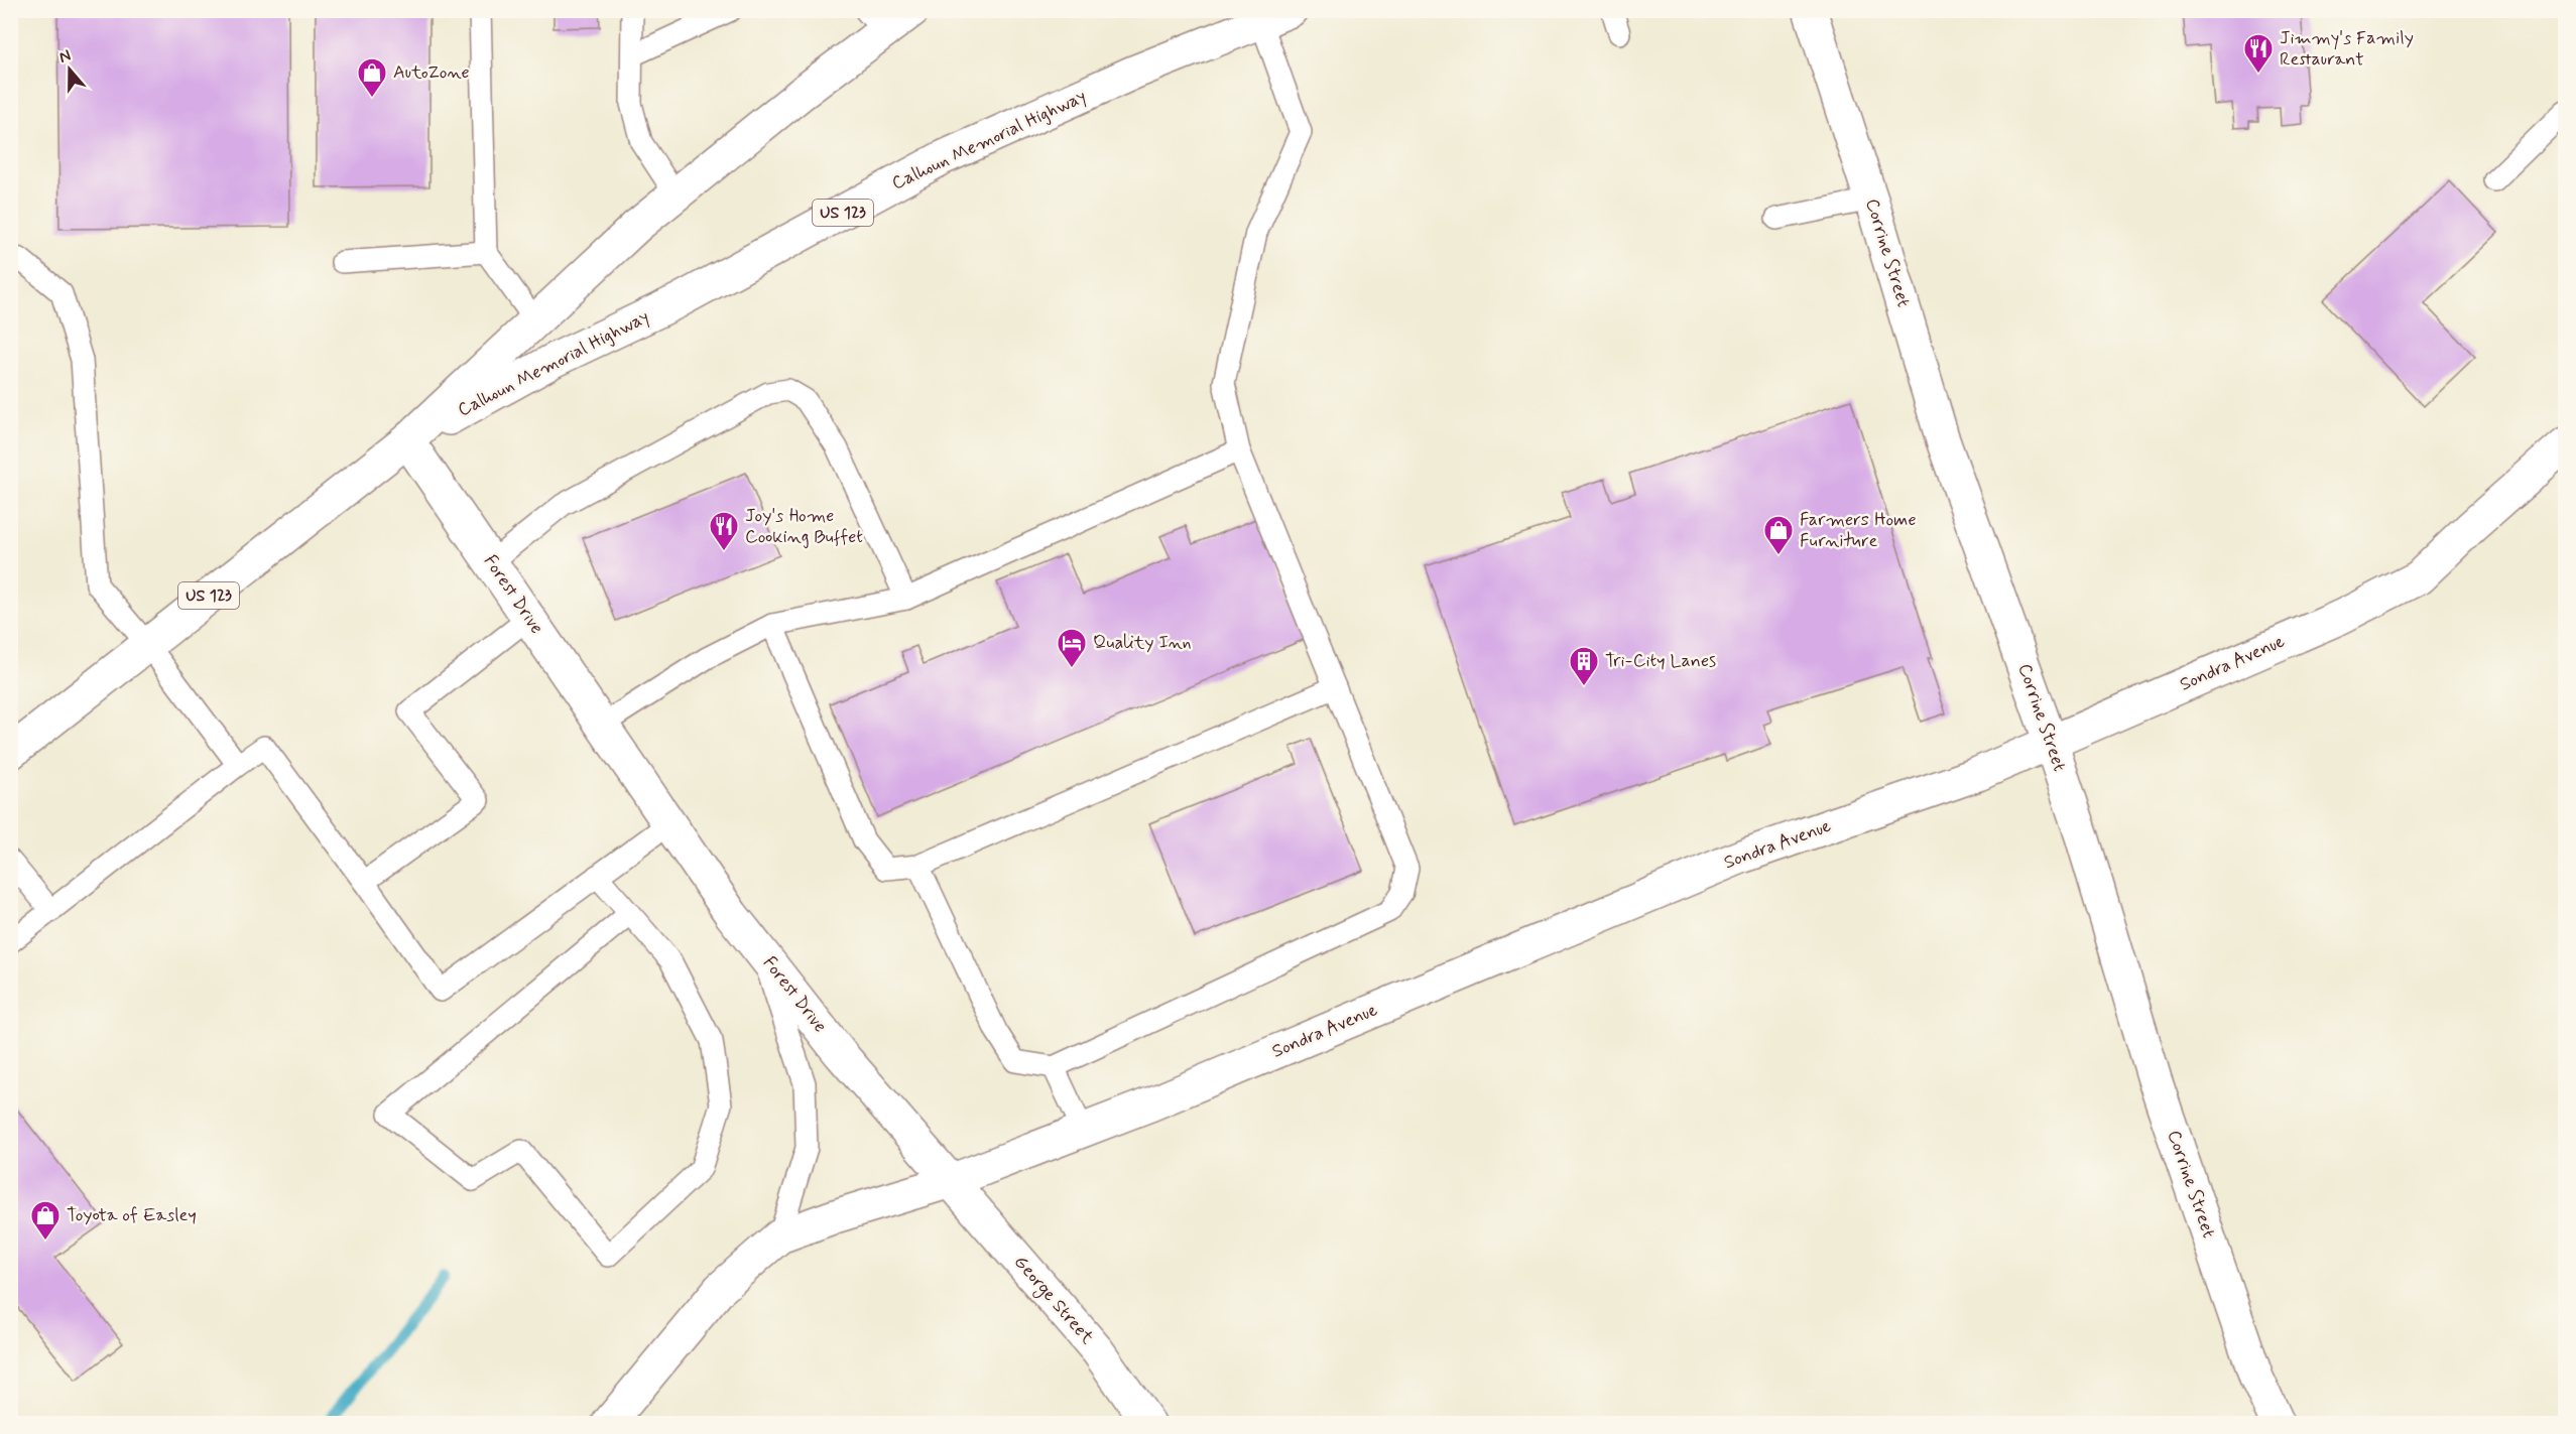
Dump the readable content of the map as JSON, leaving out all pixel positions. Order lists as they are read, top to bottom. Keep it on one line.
{"streets":{"main road":["Calhoun Memorial Highway","US 123","Corrine Street","Forest Drive","Sondra Avenue","George Street"]},"crossings":[["Calhoun Memorial Highway","Forest Drive"],["Corrine Street","Sondra Avenue"],["Forest Drive","Sondra Avenue"],["Forest Drive","George Street"],["Sondra Avenue","George Street"]],"places":{"restaurant":["Jimmy's Family Restaurant","Joy's Home Cooking Buffet"],"shop":["AutoZone","Farmers Home Furniture","Toyota of Easley"],"hotel":["Quality Inn"],"building":["Tri-City Lanes"]},"north":"top"}
